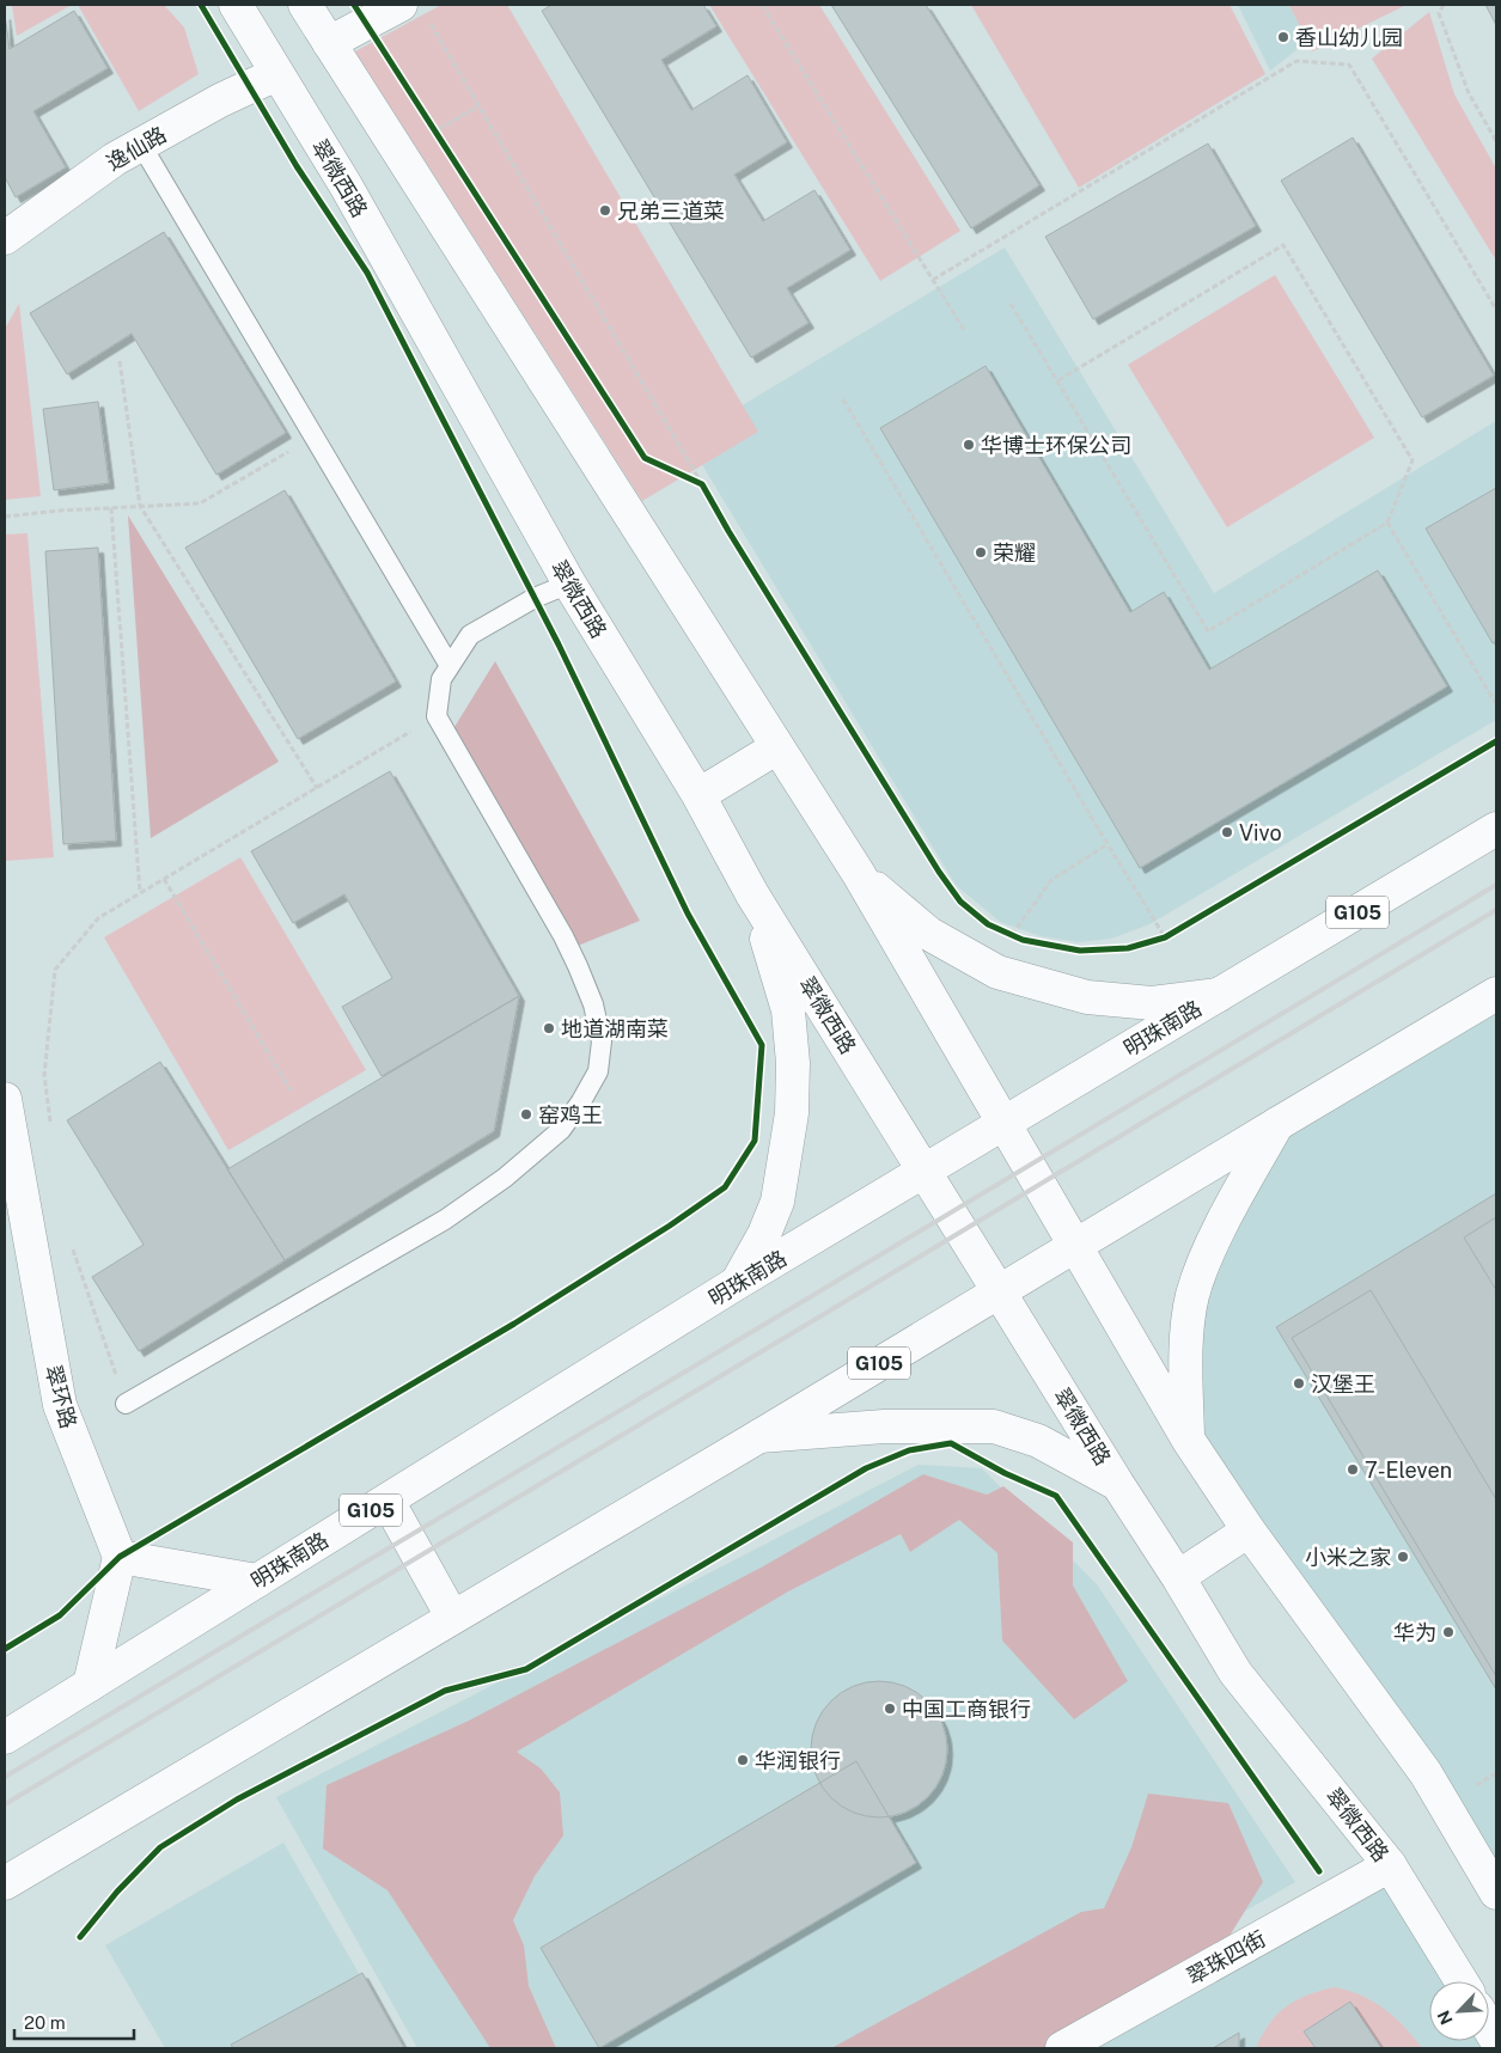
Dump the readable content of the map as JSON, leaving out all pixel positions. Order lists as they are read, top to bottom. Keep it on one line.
{"streets":{"main road":["逸仙路","翠微西路","G105","明珠南路","翠环路","翠珠四街"]},"crossings":[["逸仙路","翠微西路"],["翠微西路","G105"],["翠微西路","明珠南路"],["翠微西路","翠珠四街"]],"places":["香山幼儿园","兄弟三道菜","华博士环保公司","荣耀","Vivo","地道湖南菜","窑鸡王","汉堡王","7-Eleven","小米之家","华为","中国工商银行","华润银行"],"scale_bar":"20 m","north":"bottom left"}
